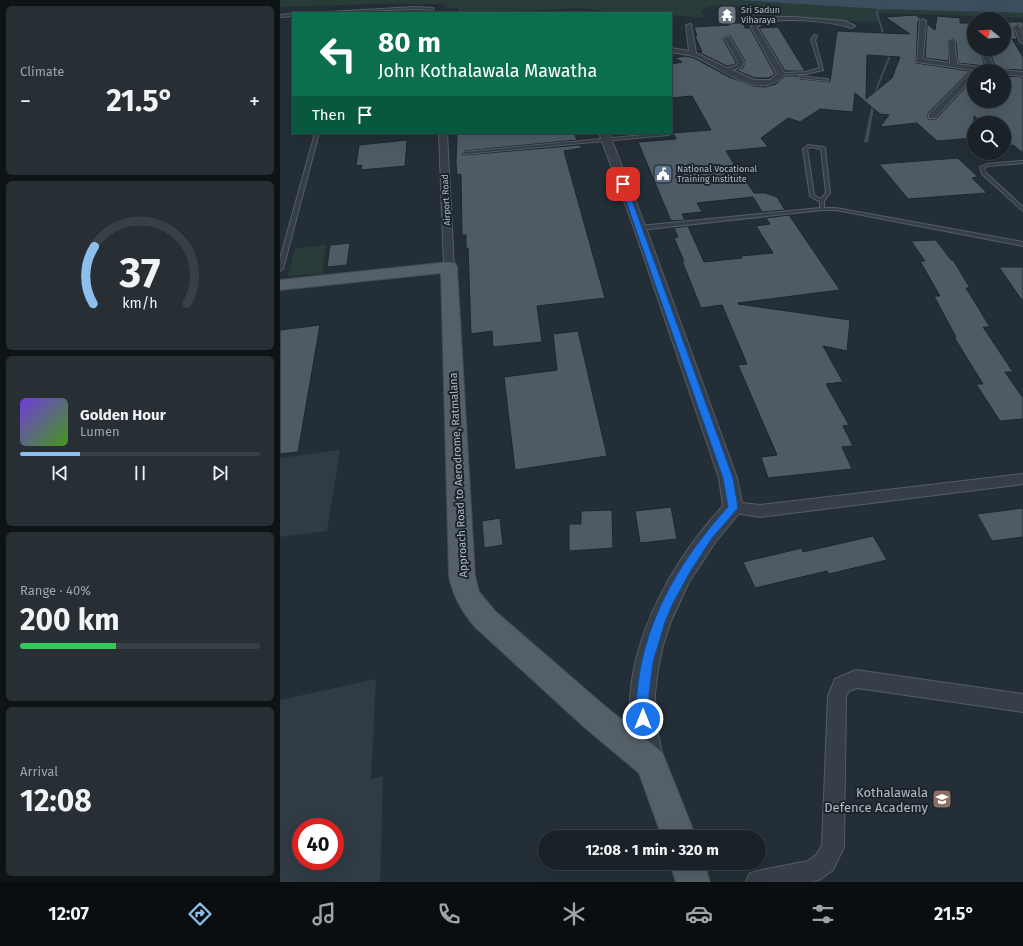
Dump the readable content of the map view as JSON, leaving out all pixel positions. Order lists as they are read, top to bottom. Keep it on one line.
{"streets":{"main road":["Approach Road to Aerodrome, Ratmalana"],"street":["Airport Road"]},"crossings":[["Airport Road","Approach Road to Aerodrome, Ratmalana"]],"places":{"temple":["Sri Sadun Viharaya"],"public building":["National Vocational Training Institute"],"school or university":["Kothalawala Defence Academy"]},"north":"left","page":{"tile":["Climate",["Range · 40%","200 km"],["Arrival","12:08"]],"turn":["80 m","John Kothalawala Mawatha"],"heat":["−","21.5°","+"],"then":"Then","song":["Golden Hour","Lumen"],"limit":"40","trip":"12:08 · 1 min · 320 m","tabs":["12:07","21.5°"],"gauge":["37","km/h"]}}
